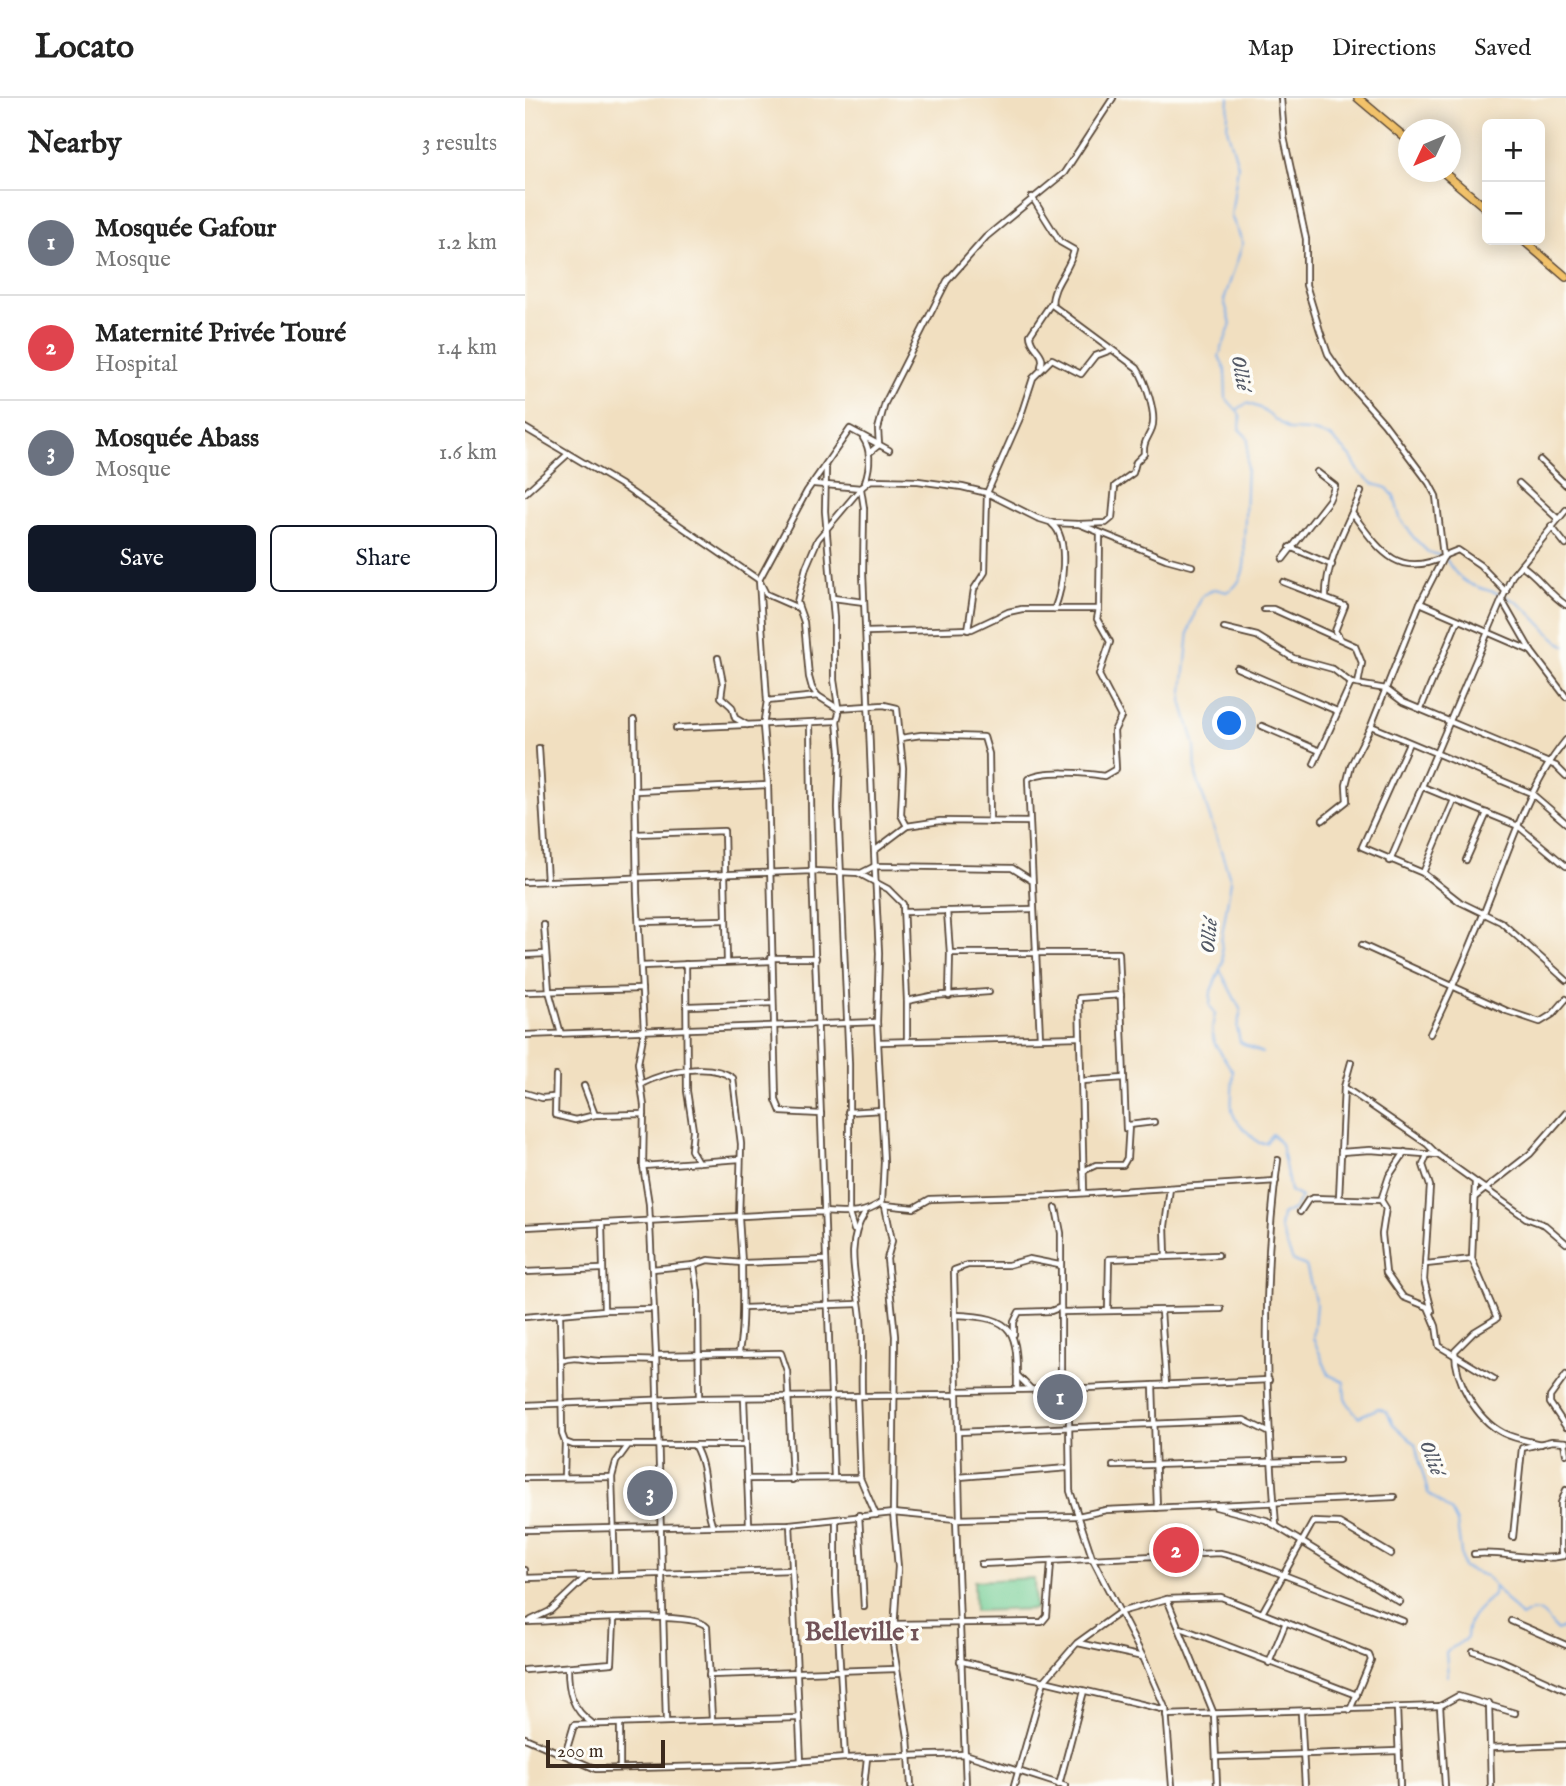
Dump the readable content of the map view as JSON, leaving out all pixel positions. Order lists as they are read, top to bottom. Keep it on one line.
{"districts":["Belleville 1"],"water":["Ollié"],"scale_bar":"200 m","north":"bottom left","page":{"header":"Locato","nav":["Map","Directions","Saved"],"heading":["Nearby","3 results"],"map_buttons":["+","−"],"list":[{"mark":"1","name":"Mosquée Gafour","note":"Mosque","value":"1.2 km"},{"mark":"2","name":"Maternité Privée Touré","note":"Hospital","value":"1.4 km"},{"mark":"3","name":"Mosquée Abass","note":"Mosque","value":"1.6 km"}],"buttons":["Save","Share"],"pins":["1","3","2"],"scale":"200 m"}}
